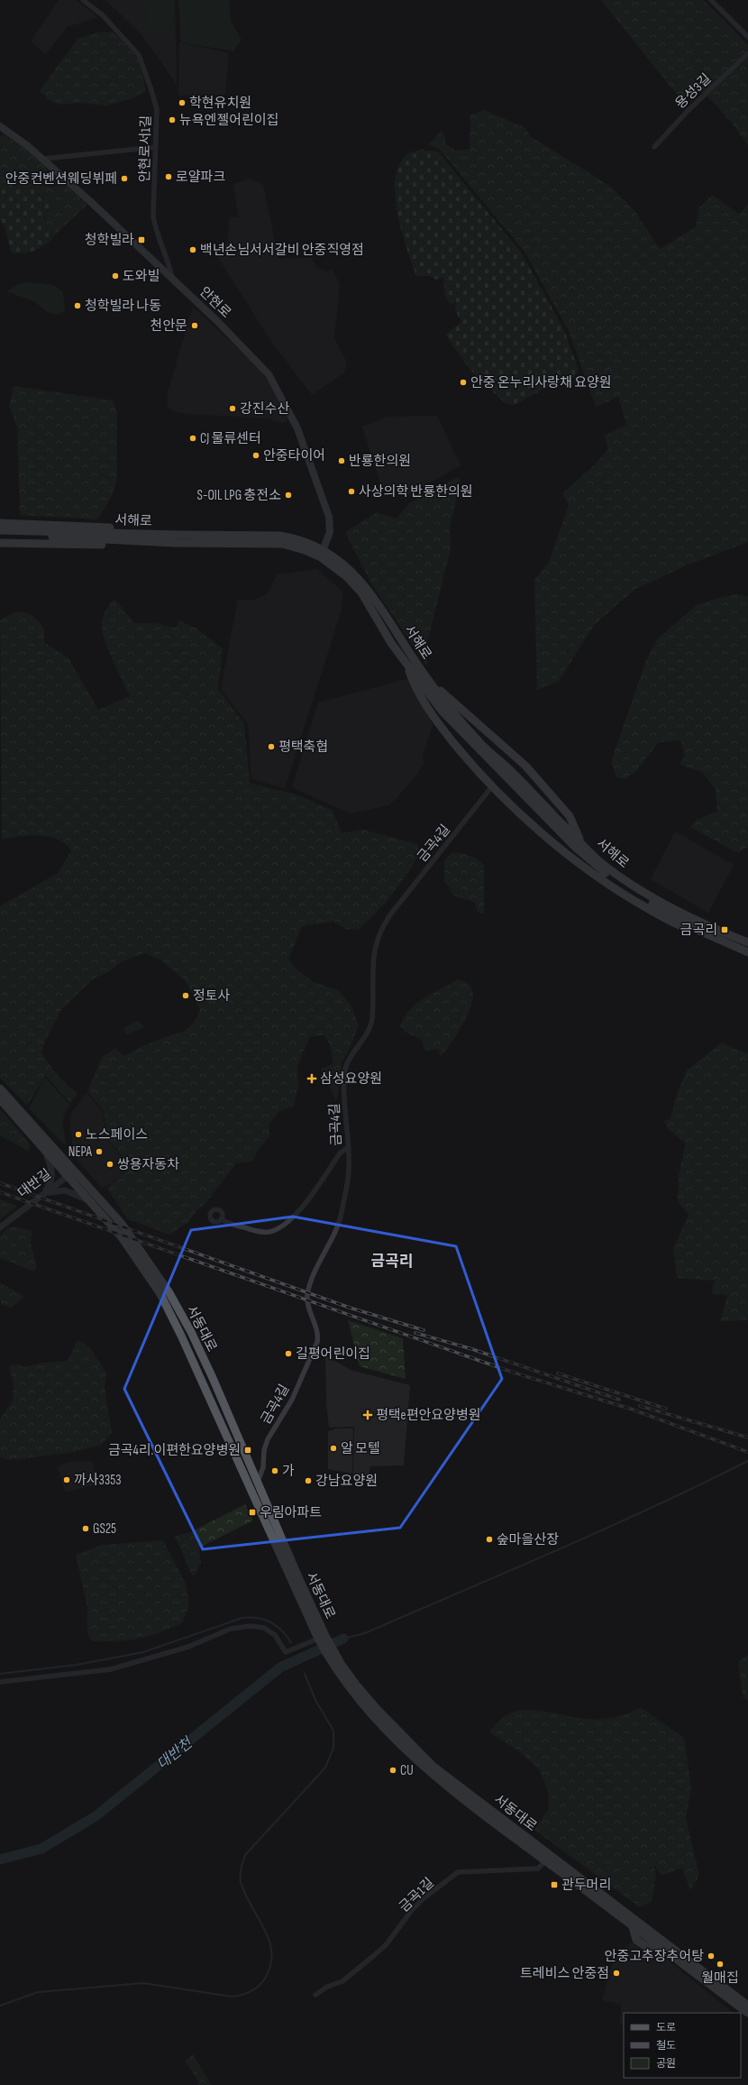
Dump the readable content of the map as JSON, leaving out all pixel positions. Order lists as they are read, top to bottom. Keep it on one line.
{"streets":{"main road":["안현로","서해로","서동대로"],"street":["용성3길","안현로서1길","금곡4길","대반길","금곡1길"]},"crossings":[["안현로서1길","안현로"],["안현로","서해로"],["금곡4길","서동대로"],["대반길","서동대로"],["서동대로","금곡1길"]],"districts":["금곡리"],"water":["대반천"],"places":{"other":["학현유치원","뉴욕엔젤어린이집","로얄파크","안중컨벤션웨딩뷔페","백년손님서서갈비 안중직영점","도와빌","청학빌라 나동","천안문","안중 온누리사랑채 요양원","강진수산","CJ 물류센터","안중타이어","반룡한의원","사상의학 반룡한의원","S-OIL LPG 충전소","평택축협","정토사","노스페이스","NEPA","쌍용자동차","길평어린이집","알 모텔","가","까사3353","강남요양원","GS25","숲마을산장","CU","안중고추장추어탕","월매집","트레비스 안중점"],"transit":["청학빌라","금곡리","금곡4리.이편한요양병원","우림아파트","관두머리"],"health":["삼성요양원","평택e편안요양병원"]},"legend":["도로","철도","공원"]}
